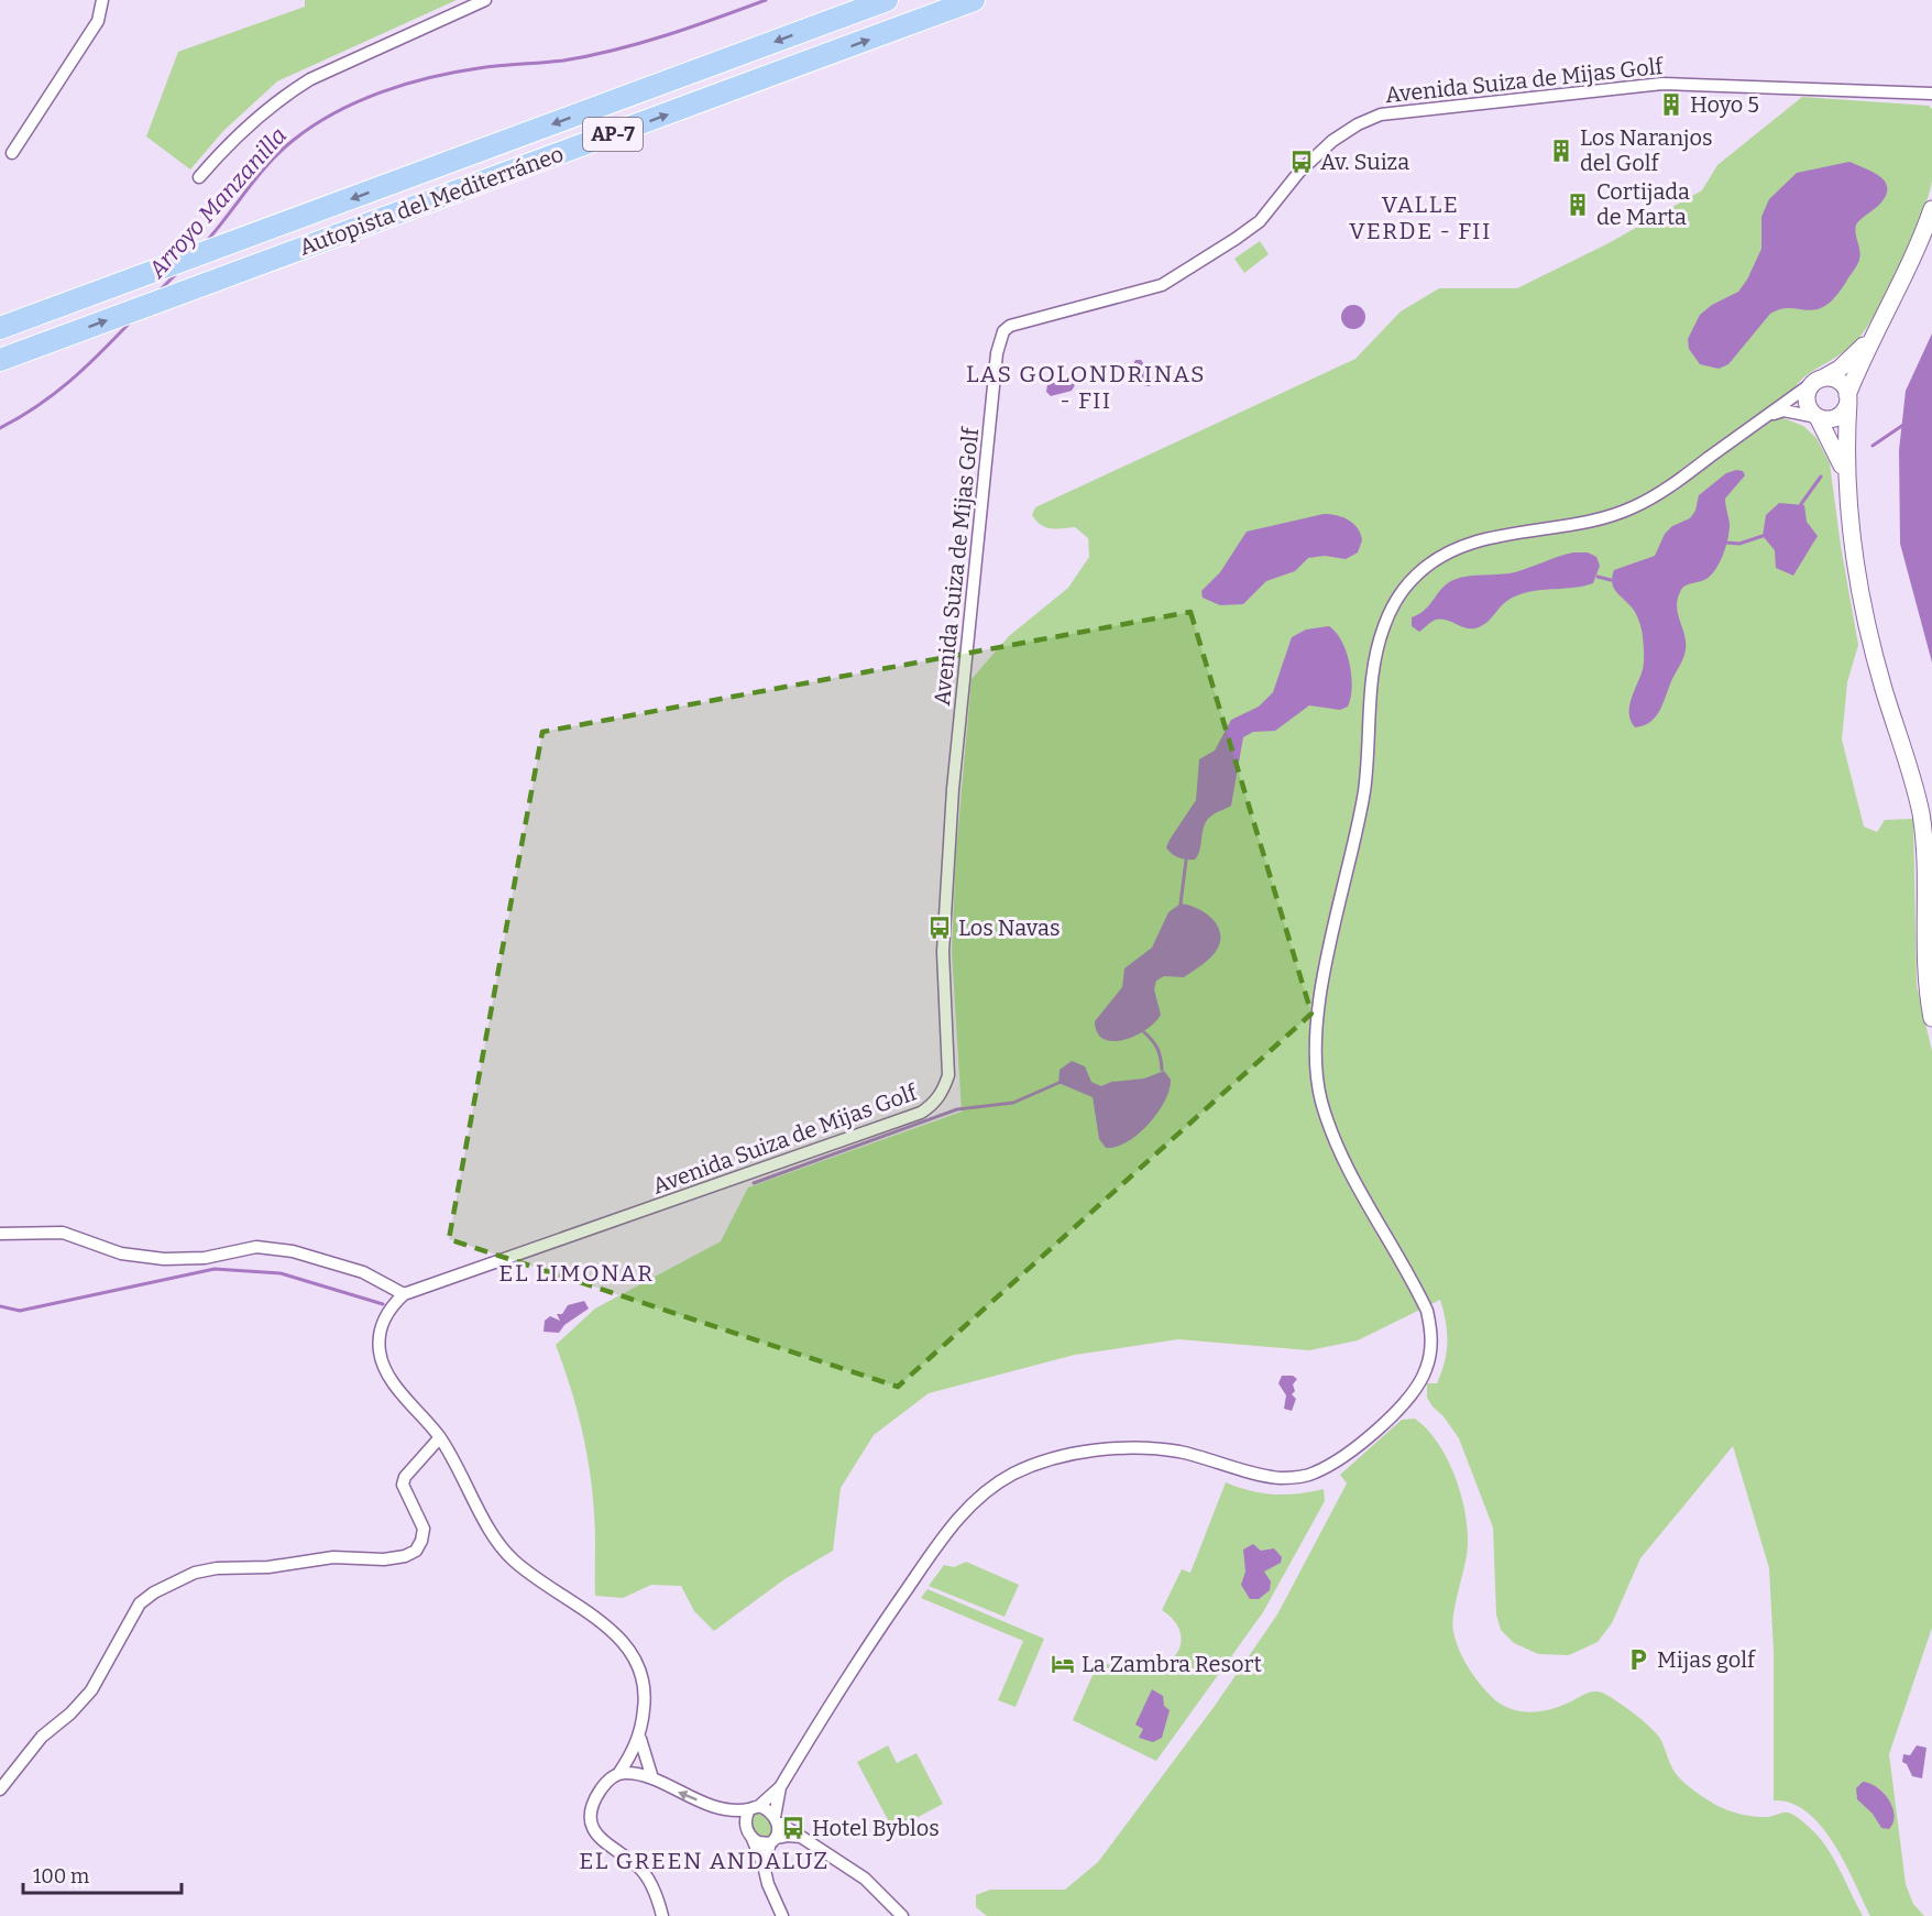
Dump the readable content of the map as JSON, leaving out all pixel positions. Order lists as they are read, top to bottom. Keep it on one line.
{"streets":{"highway":["AP-7","Autopista del Mediterráneo"],"street":["Avenida Suiza de Mijas Golf"]},"districts":["VALLE VERDE - FII","LAS GOLONDRINAS - FII","EL LIMONAR","EL GREEN ANDALUZ"],"water":["Arroyo Manzanilla"],"places":{"building":["Hoyo 5","Los Naranjos del Golf","Cortijada de Marta"],"bus stop":["Av. Suiza","Los Navas","Hotel Byblos"],"parking":["Mijas golf"],"hotel":["La Zambra Resort"]},"scale_bar":"100 m"}
